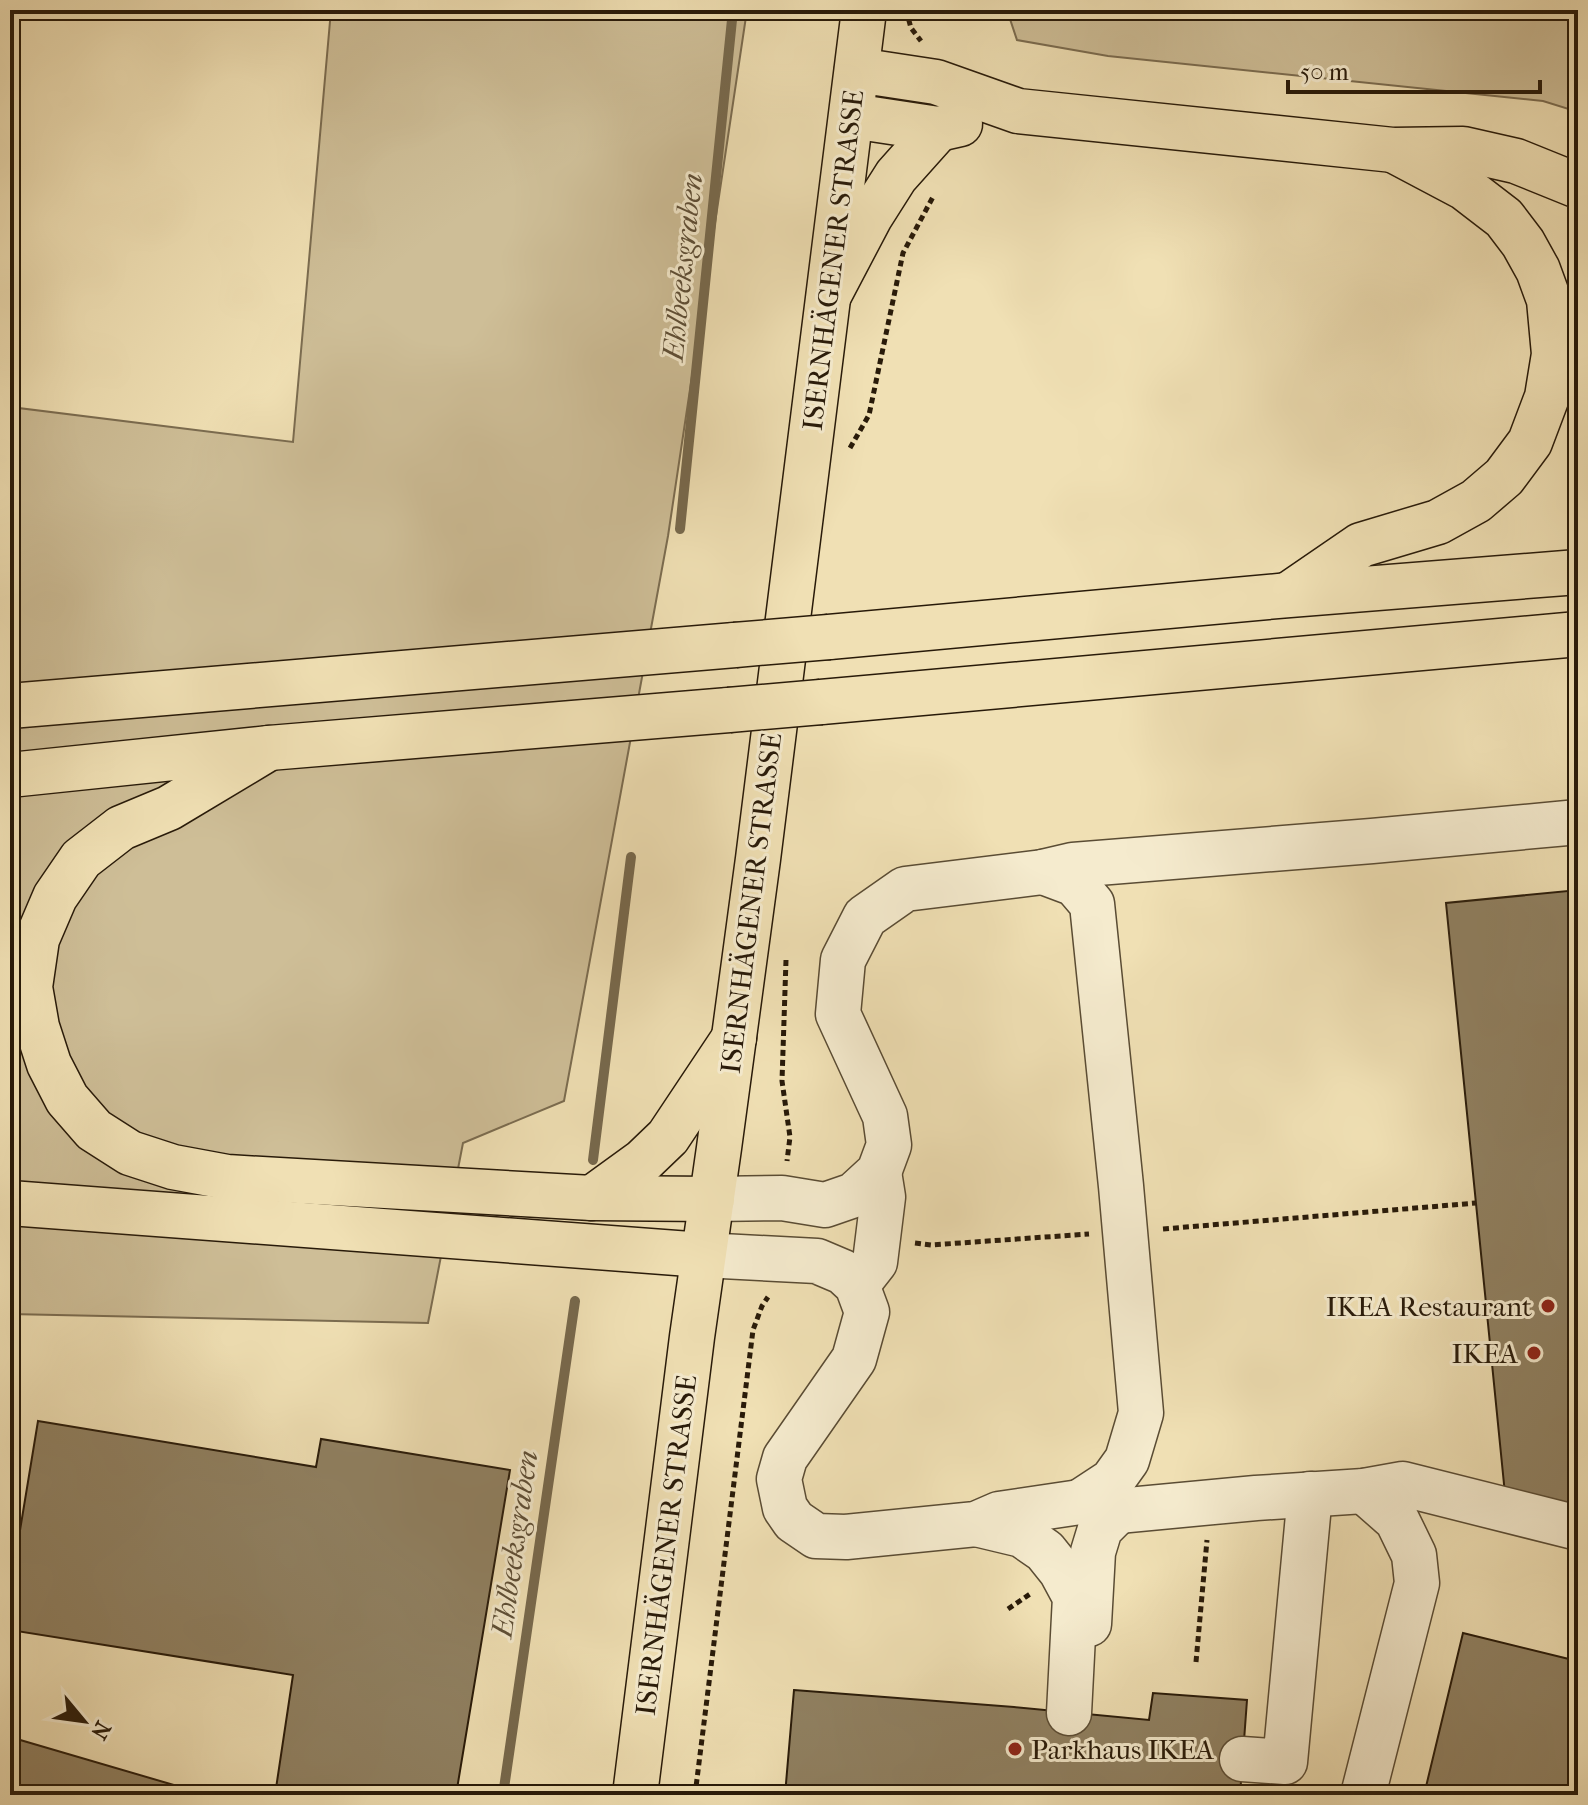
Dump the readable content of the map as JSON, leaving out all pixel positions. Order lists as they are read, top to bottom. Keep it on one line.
{"streets":{"main road":["ISERNHÄGENER STRASSE"]},"water":["Ehlbeeksgraben"],"places":["IKEA Restaurant","IKEA","Parkhaus IKEA"],"scale_bar":"50 m","north":"bottom right"}
